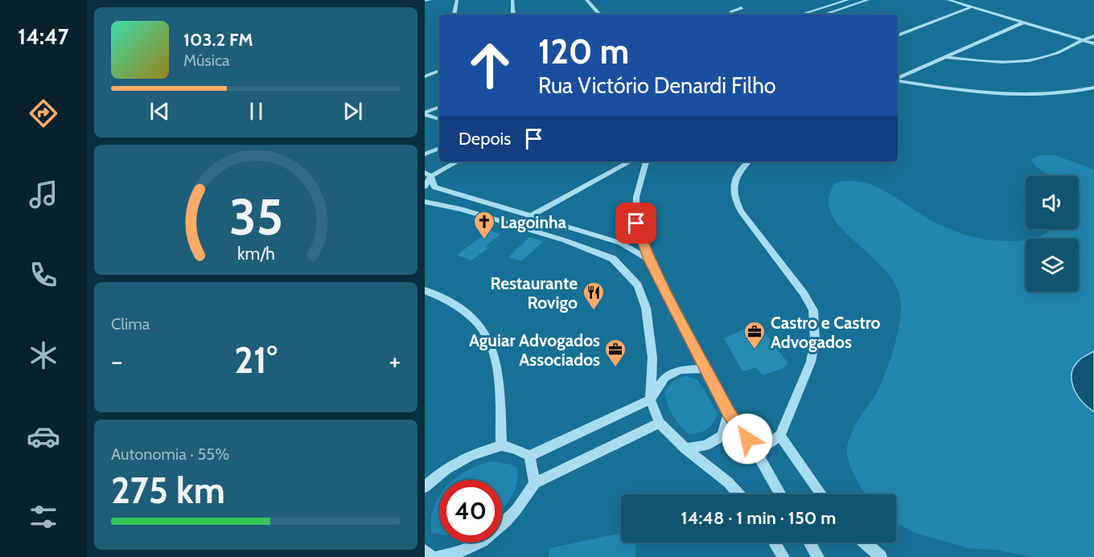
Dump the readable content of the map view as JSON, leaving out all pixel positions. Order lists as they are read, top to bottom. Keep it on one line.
{"places":{"church":["Lagoinha"],"restaurant":["Restaurante Rovigo"],"office":["Castro e Castro Advogados","Aguiar Advogados Associados"]},"page":{"tabs":"14:47","turn":["120 m","Rua Victório Denardi Filho"],"song":["103.2 FM","Música"],"then":"Depois","tile":["Clima",["Autonomia · 55%","275 km"]],"heat":["−","21°","+"],"limit":"40","trip":"14:48 · 1 min · 150 m","gauge":["35","km/h"]}}
